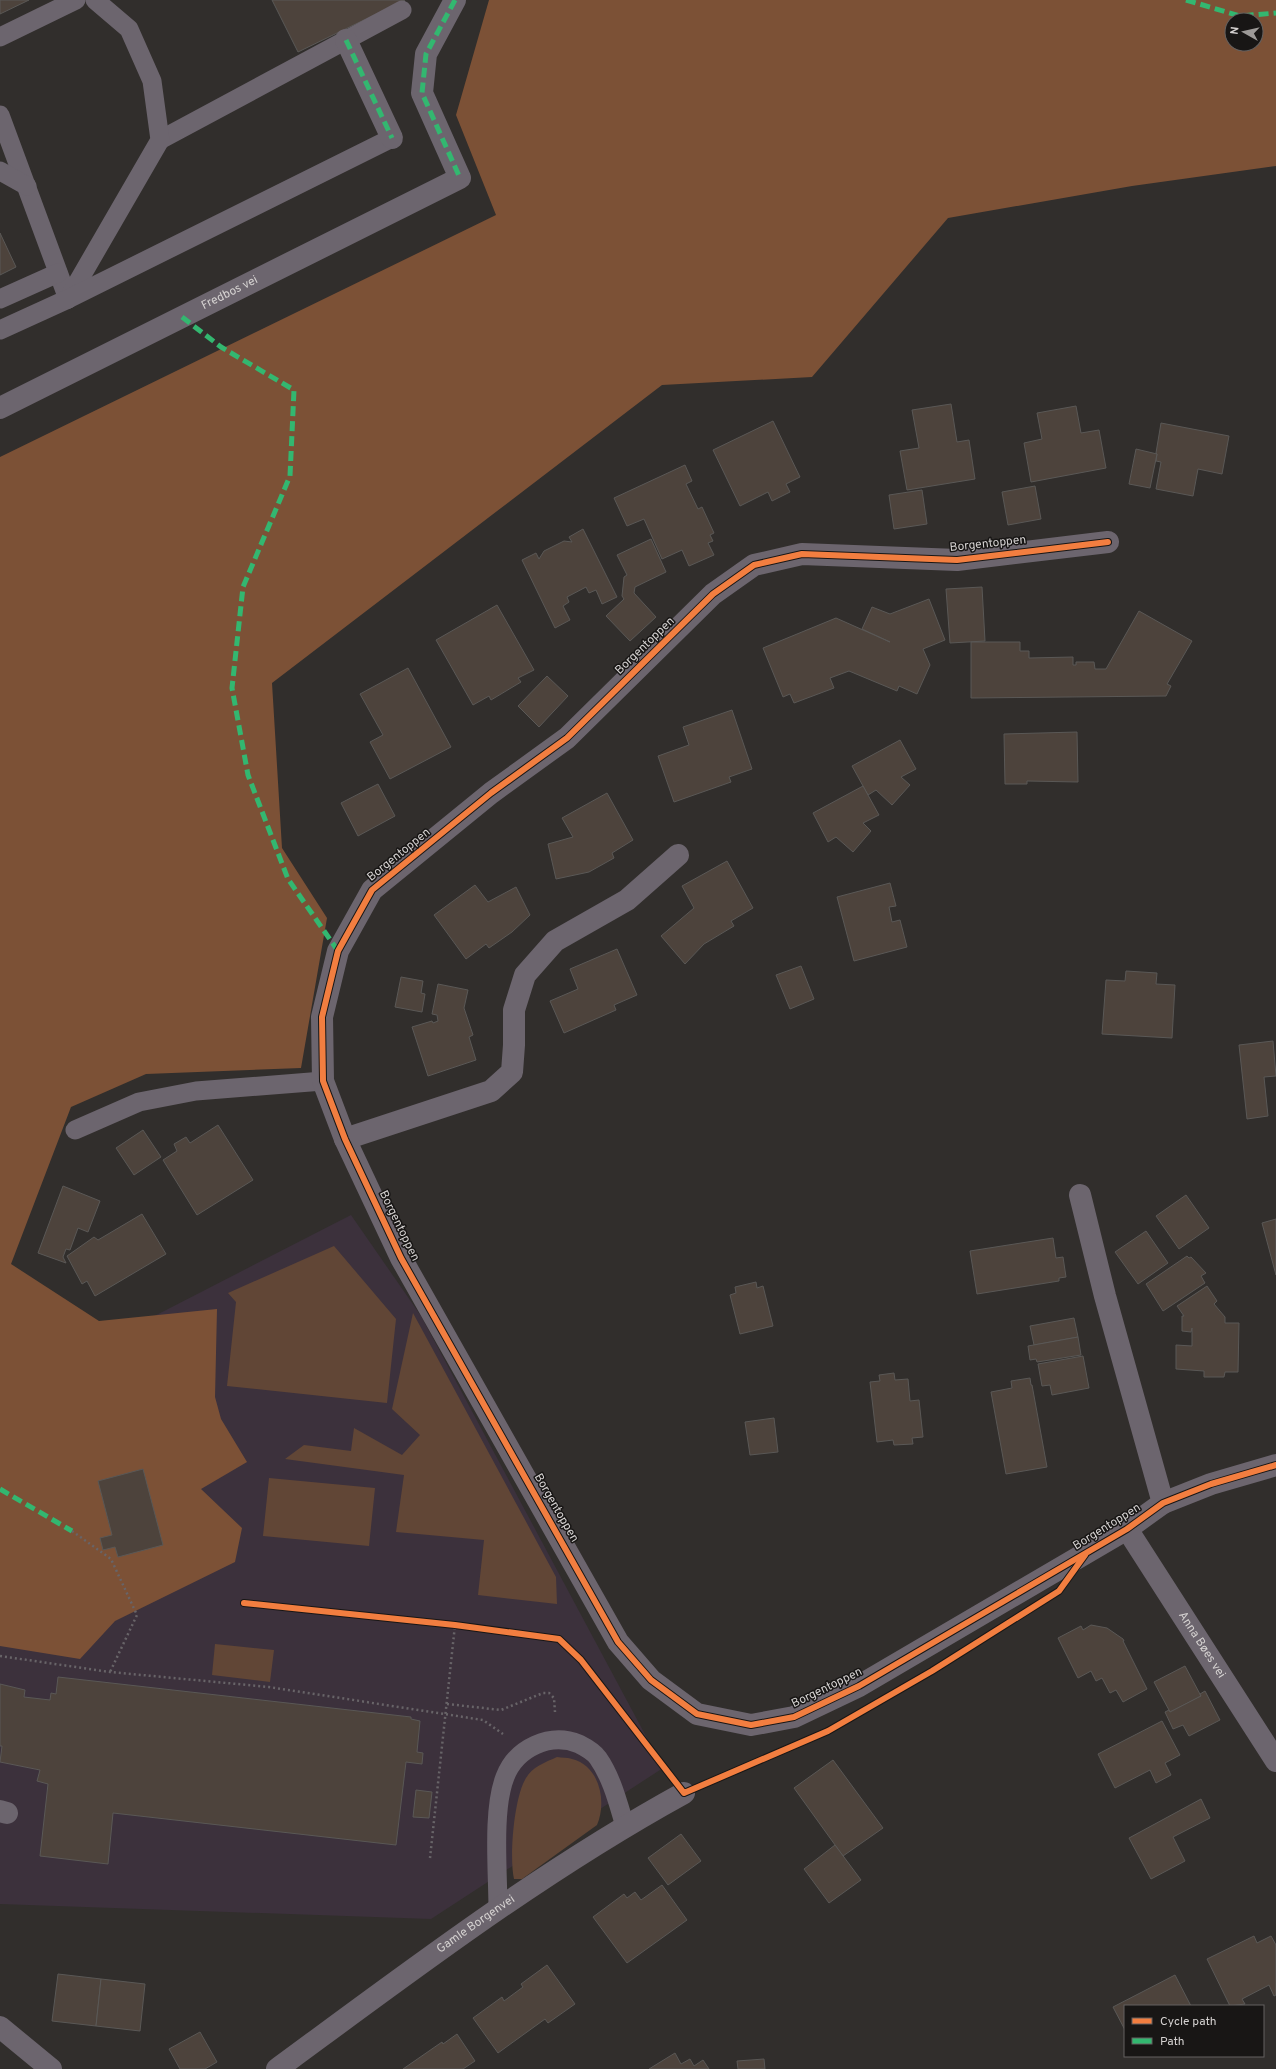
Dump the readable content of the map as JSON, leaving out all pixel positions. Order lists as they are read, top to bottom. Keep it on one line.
{"streets":{"street":["Fredbos vei","Borgentoppen","Anna Bøes vei","Gamle Borgenvei"]},"crossings":[["Borgentoppen","Anna Bøes vei"]],"legend":["Cycle path","Path"],"north":"left"}
